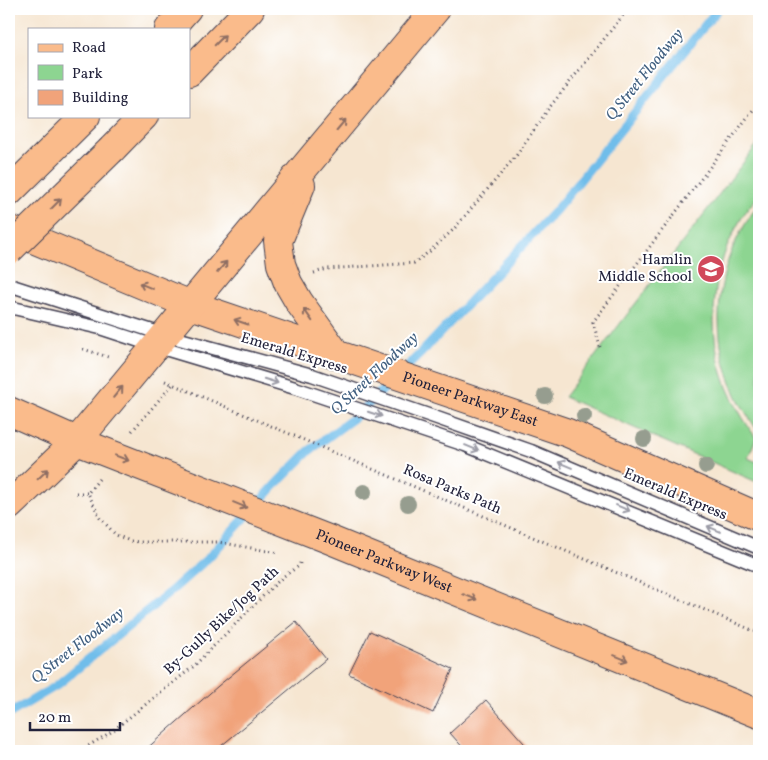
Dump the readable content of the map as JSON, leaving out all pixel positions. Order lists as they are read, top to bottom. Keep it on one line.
{"streets":{"main road":["Pioneer Parkway East","Pioneer Parkway West"],"lane":["Emerald Express"],"path":["Rosa Parks Path","By-Gully Bike/Jog Path"]},"one_way":["Pioneer Parkway East","Pioneer Parkway West"],"water":["Q Street Floodway"],"places":{"school or university":["Hamlin Middle School"]},"legend":["Road","Park","Building"],"scale_bar":"20 m"}
